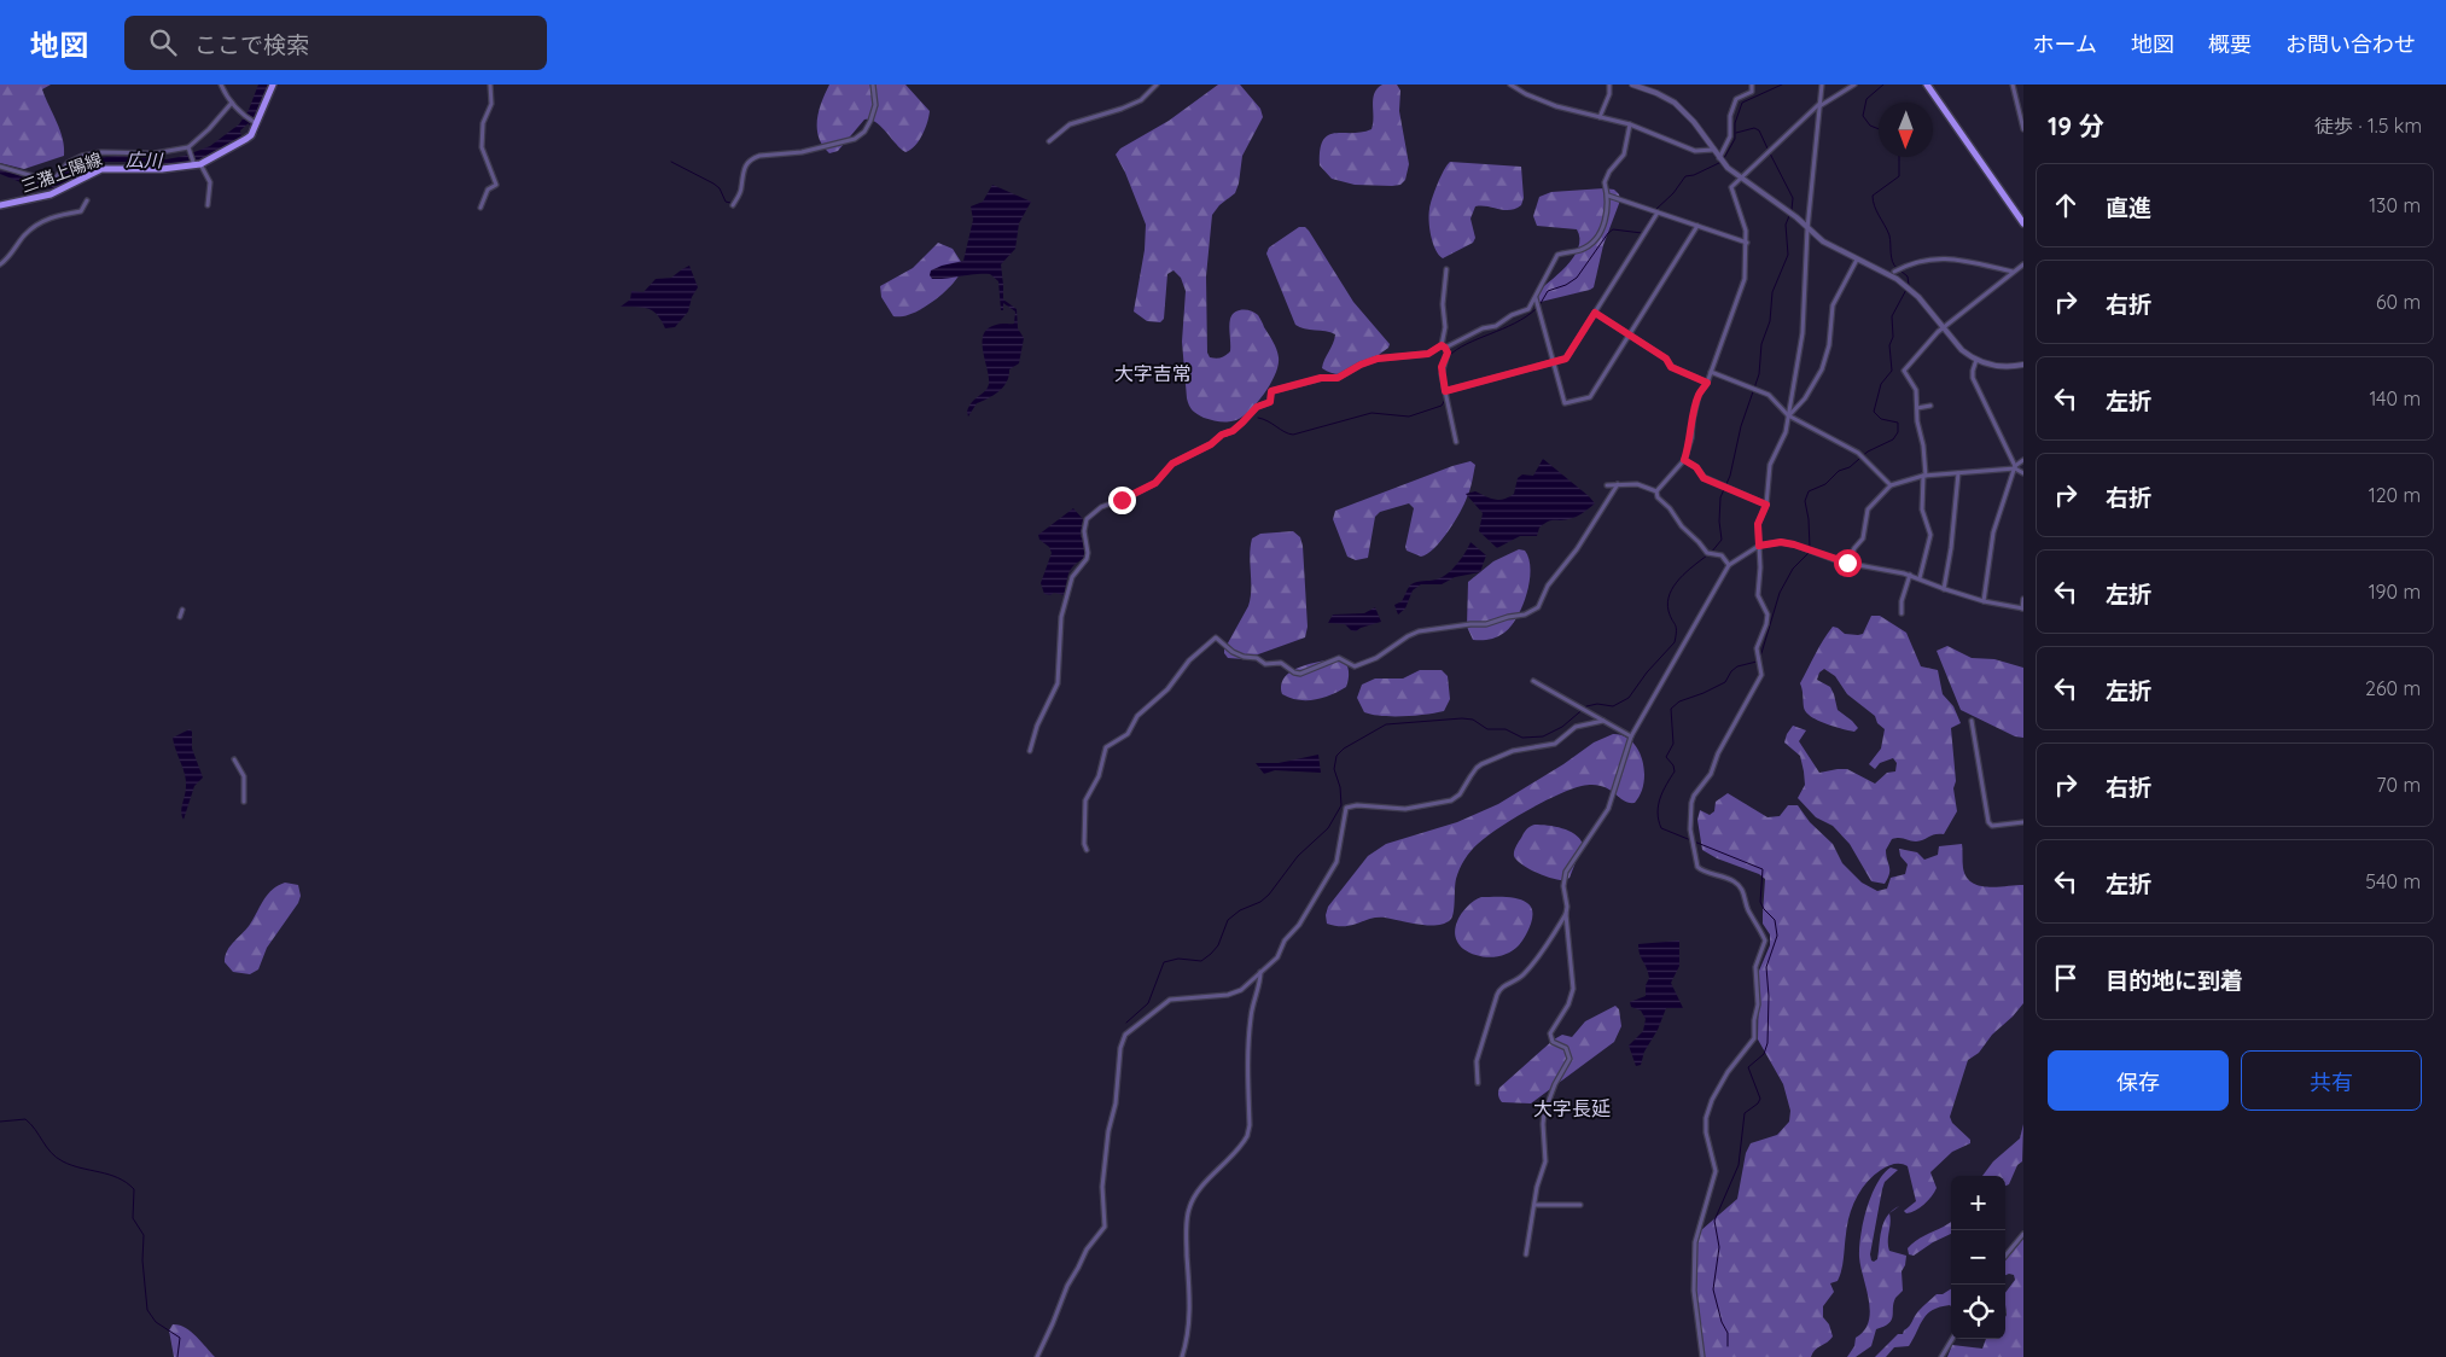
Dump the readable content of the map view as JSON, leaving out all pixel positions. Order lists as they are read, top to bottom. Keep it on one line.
{"streets":{"main road":["三潴上陽線"]},"districts":["大字吉常","大字長延"],"water":["広川"],"north":"bottom","page":{"header":"地図","search":"ここで検索","nav":["ホーム","地図","概要","お問い合わせ"],"heading":["19 分","徒歩 · 1.5 km"],"list":[["直進","130 m"],["右折","60 m"],["左折","140 m"],["右折","120 m"],["左折","190 m"],["左折","260 m"],["右折","70 m"],["左折","540 m"],"目的地に到着"],"buttons":["保存","共有"],"map_buttons":["+","−"]}}
